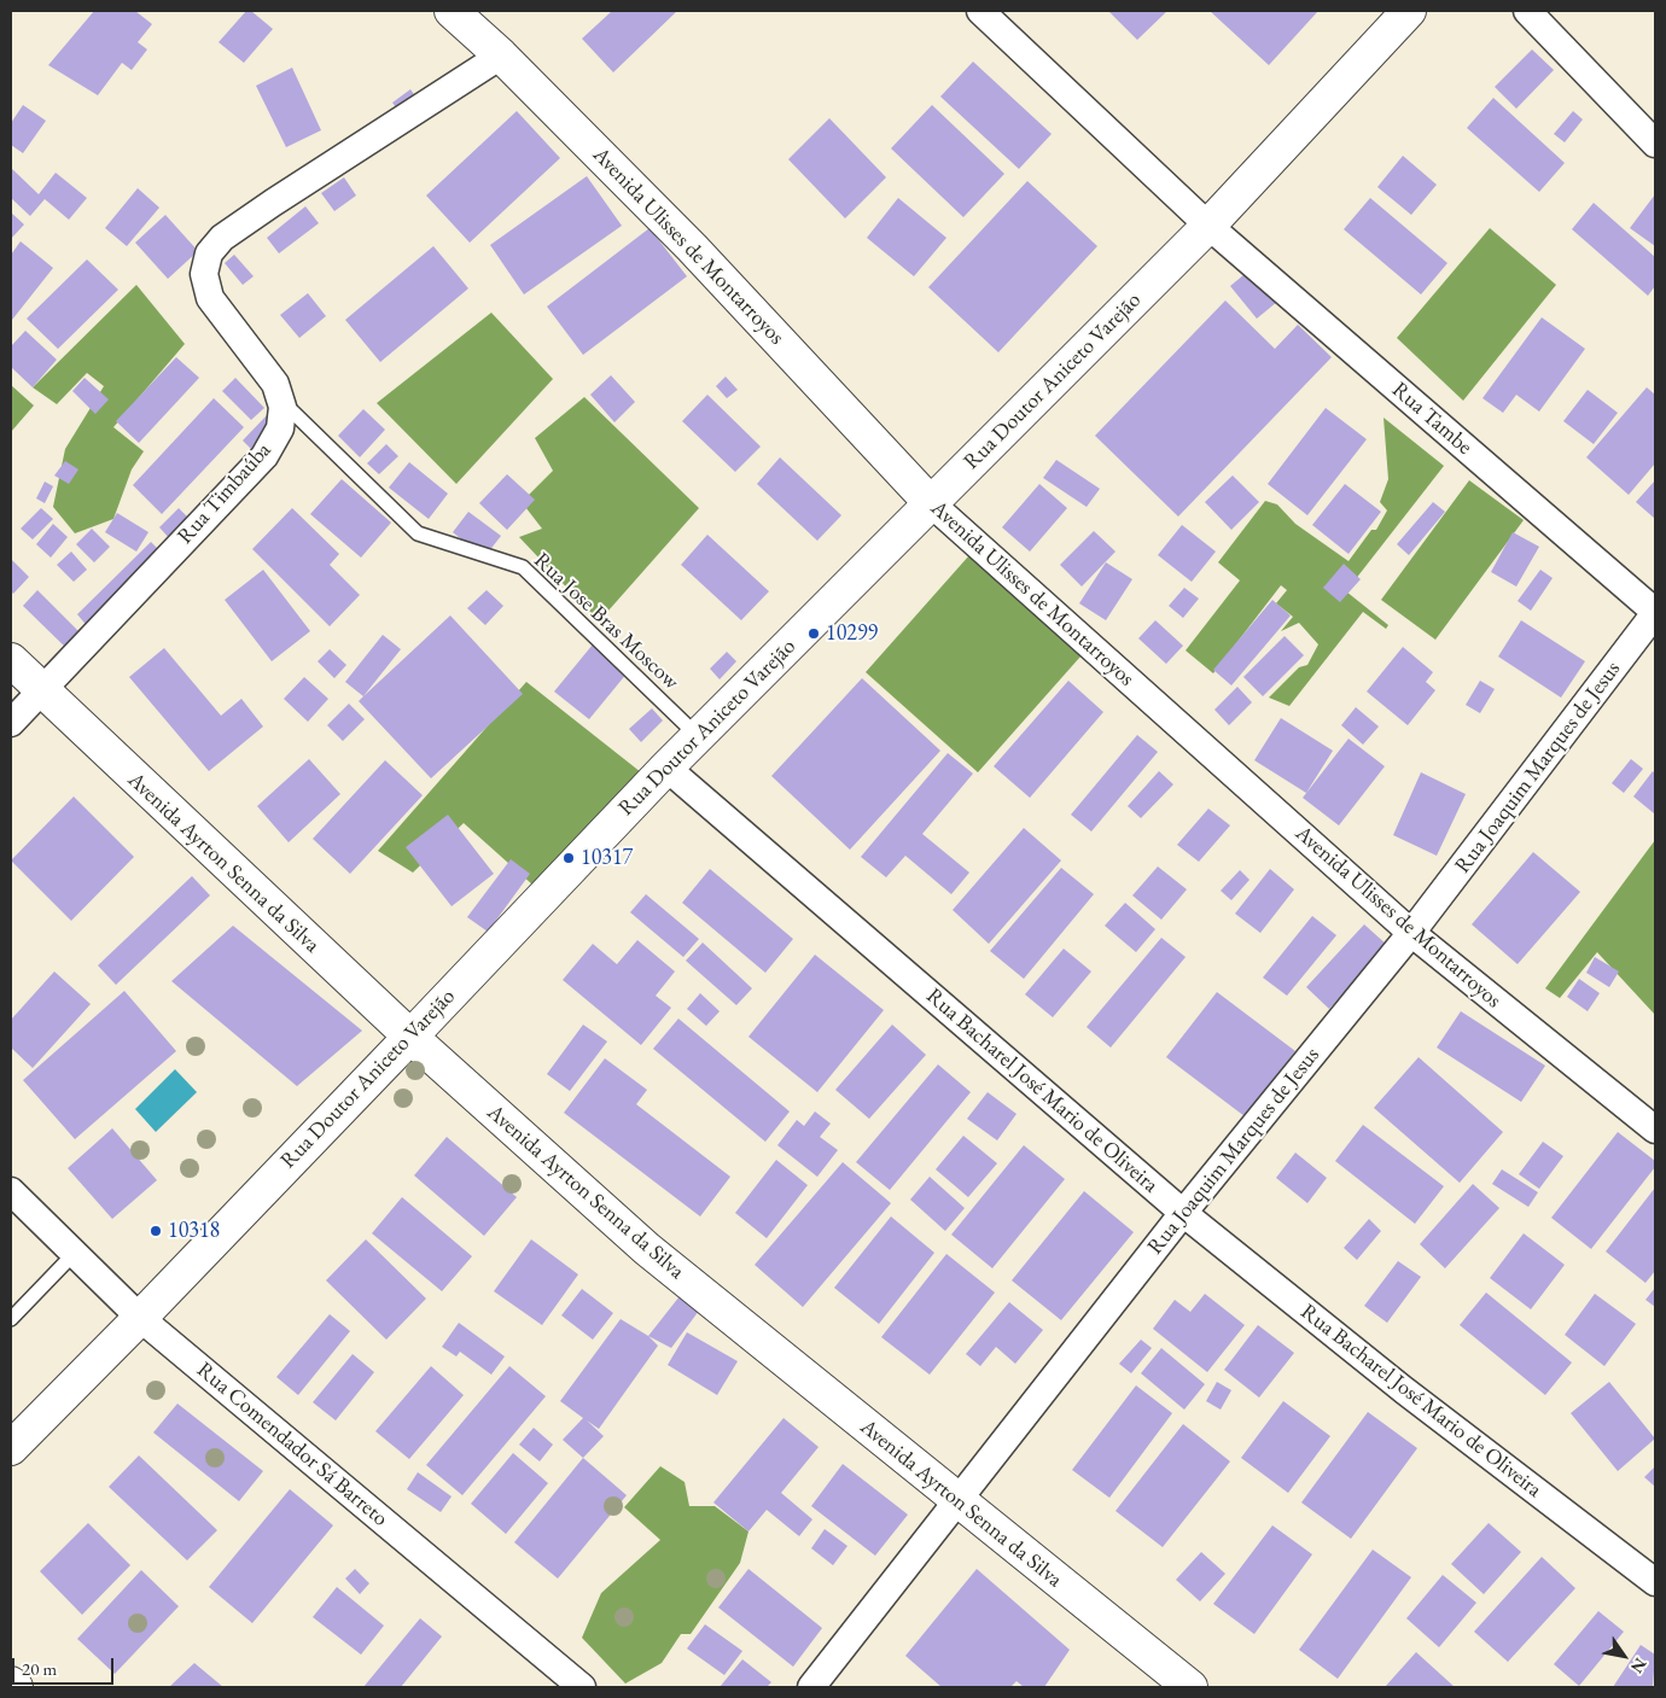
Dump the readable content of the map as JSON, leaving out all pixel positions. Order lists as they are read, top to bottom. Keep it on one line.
{"streets":{"street":["Avenida Ulisses de Montarroyos","Rua Doutor Aniceto Varejão","Rua Tambe","Rua Timbaúba","Rua Joaquim Marques de Jesus","Avenida Ayrton Senna da Silva","Rua Bacharel José Mario de Oliveira","Rua Comendador Sá Barreto"],"lane":["Rua Jose Bras Moscow"]},"crossings":[["Avenida Ulisses de Montarroyos","Rua Doutor Aniceto Varejão"],["Avenida Ulisses de Montarroyos","Rua Timbaúba"],["Avenida Ulisses de Montarroyos","Rua Joaquim Marques de Jesus"],["Rua Doutor Aniceto Varejão","Rua Tambe"],["Rua Doutor Aniceto Varejão","Rua Jose Bras Moscow"],["Rua Doutor Aniceto Varejão","Avenida Ayrton Senna da Silva"],["Rua Doutor Aniceto Varejão","Rua Bacharel José Mario de Oliveira"],["Rua Doutor Aniceto Varejão","Rua Comendador Sá Barreto"],["Rua Tambe","Rua Joaquim Marques de Jesus"],["Rua Timbaúba","Rua Jose Bras Moscow"],["Rua Timbaúba","Avenida Ayrton Senna da Silva"],["Rua Joaquim Marques de Jesus","Avenida Ayrton Senna da Silva"],["Rua Joaquim Marques de Jesus","Rua Bacharel José Mario de Oliveira"]],"places":["10299","10317","10318"],"scale_bar":"20 m","north":"bottom right"}
